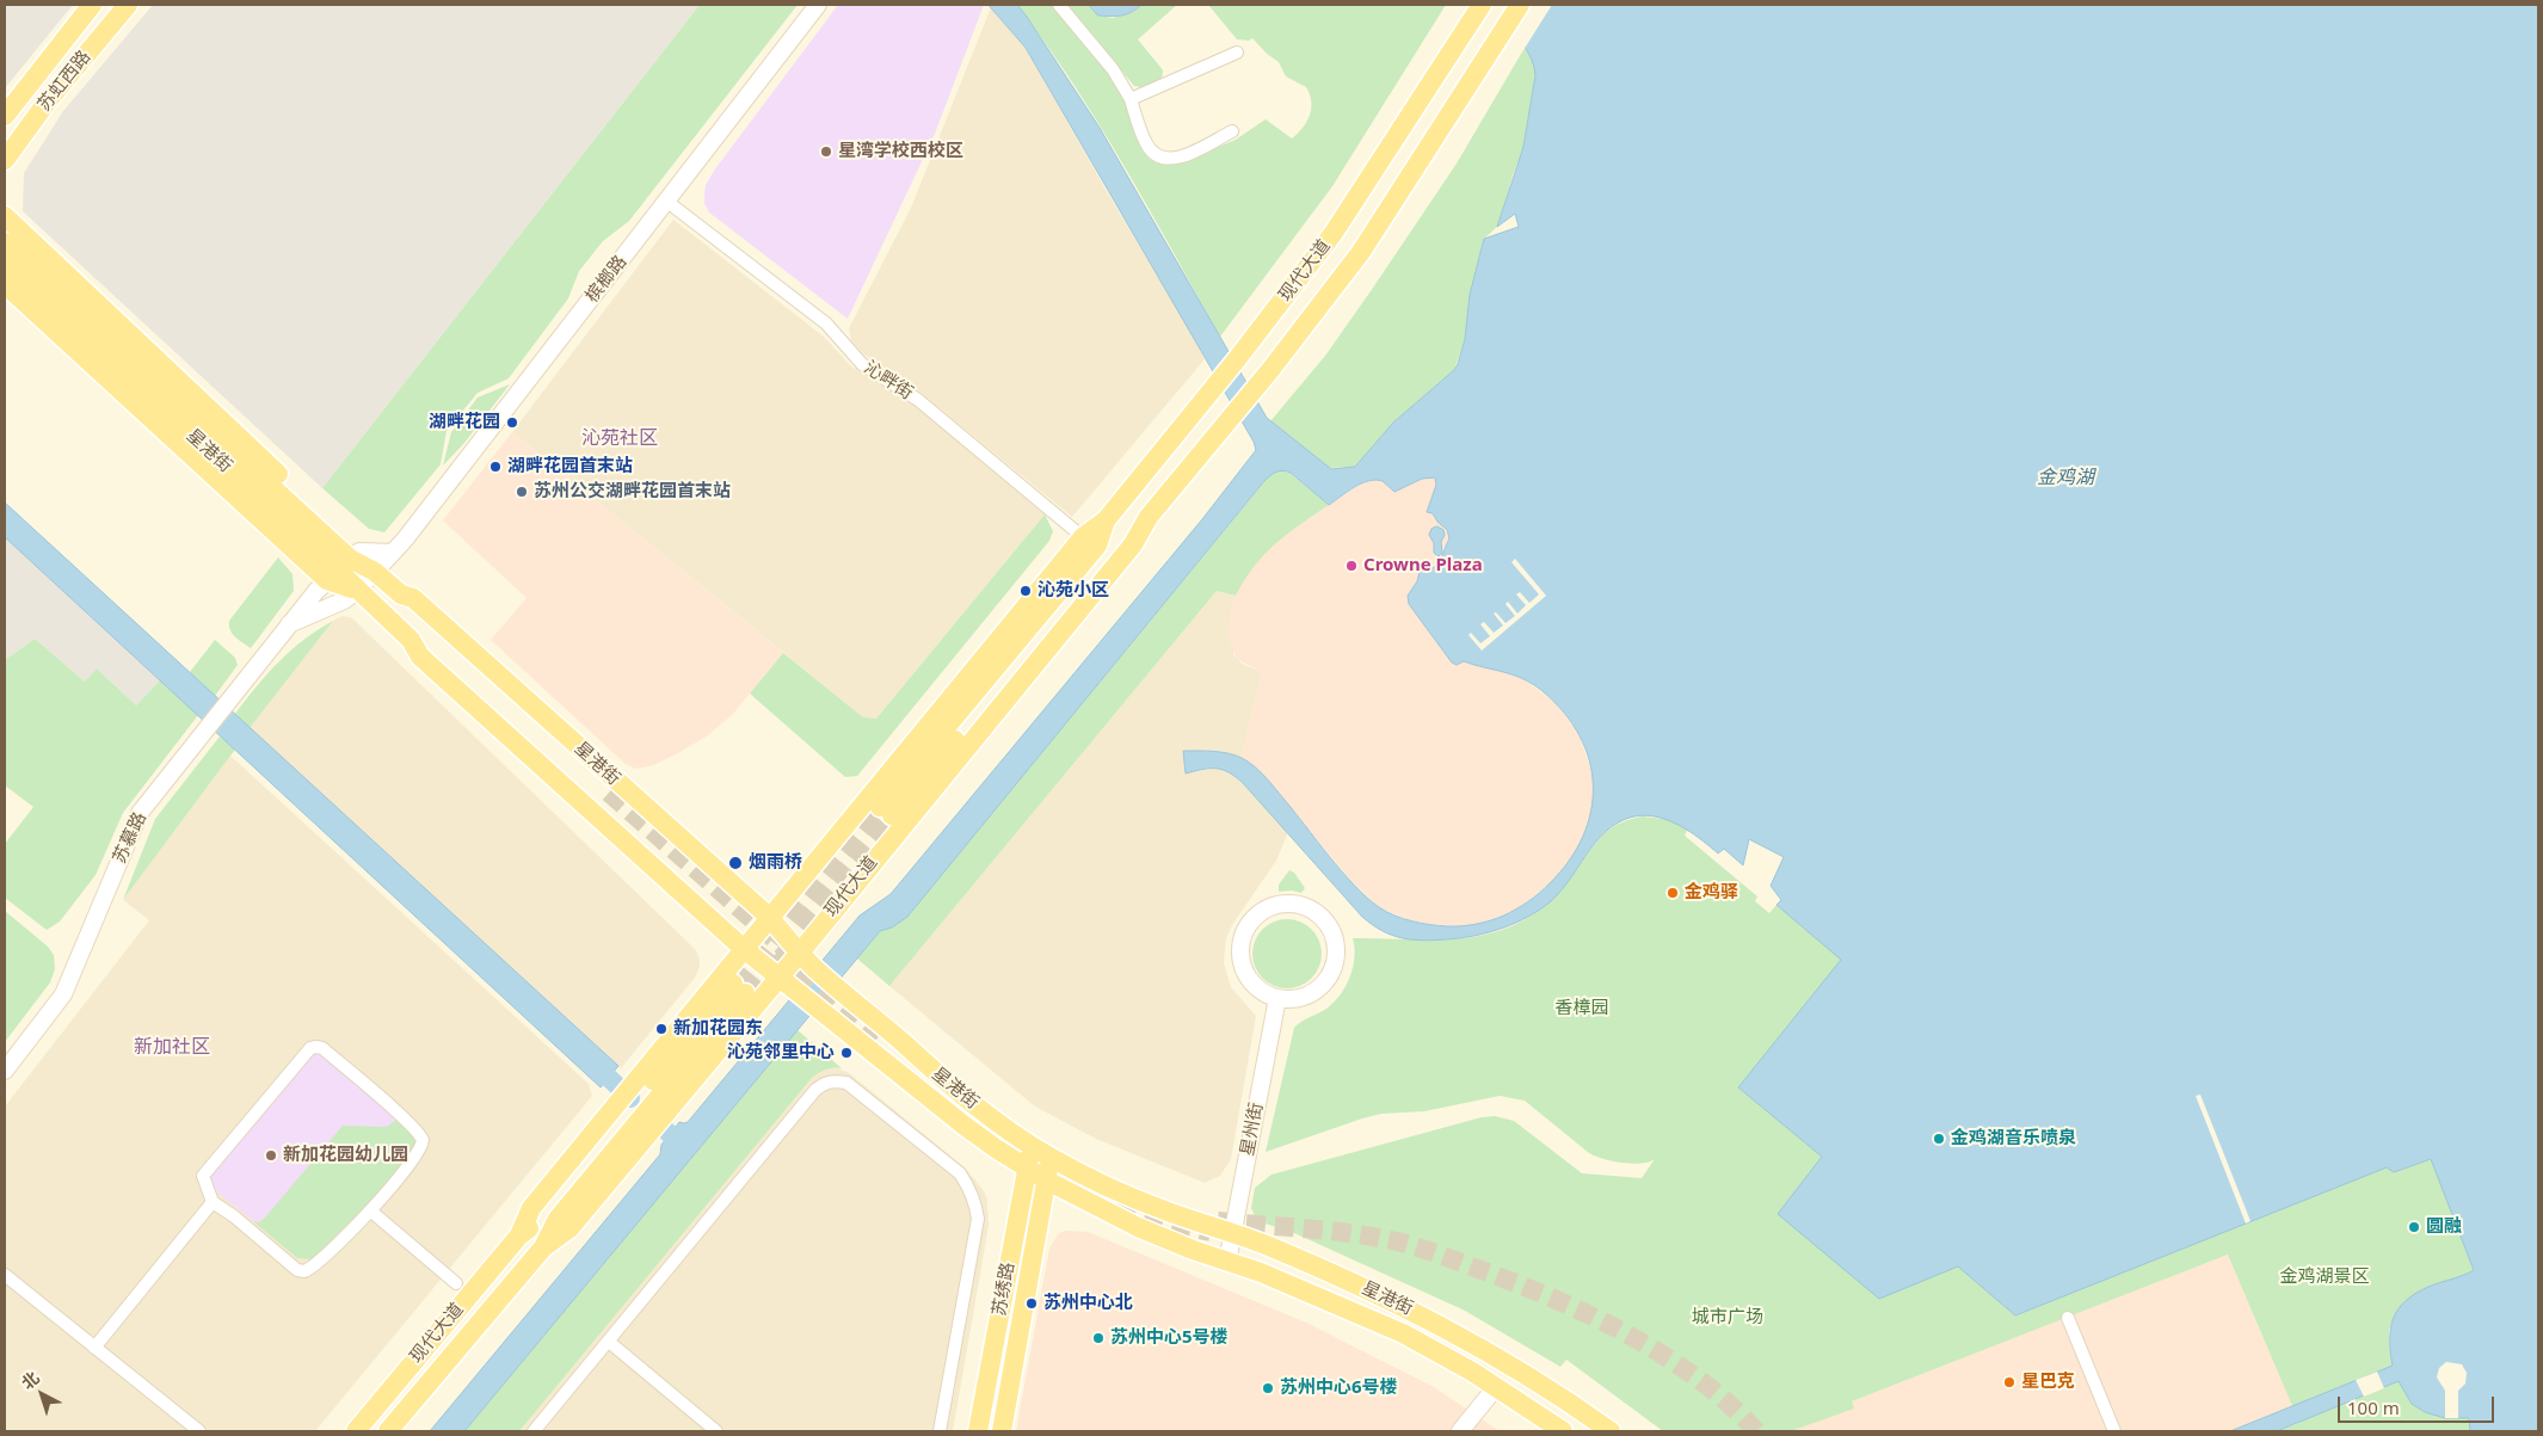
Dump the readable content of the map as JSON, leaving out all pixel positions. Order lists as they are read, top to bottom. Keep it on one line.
{"streets":{"main road":["苏虹西路","现代大道","槟榔路","星港街","苏慕路","星州街","苏绣路"],"street":["沁畔街"]},"crossings":[["现代大道","沁畔街"],["现代大道","星港街"],["槟榔路","沁畔街"],["槟榔路","苏慕路"],["星港街","苏慕路"],["星港街","星州街"],["星港街","苏绣路"]],"districts":["沁苑社区","新加社区"],"water":["金鸡湖"],"parks":["香樟园","金鸡湖景区","城市广场"],"places":["星湾学校西校区","湖畔花园","湖畔花园首末站","苏州公交湖畔花园首末站","Crowne Plaza","沁苑小区","烟雨桥","金鸡驿","新加花园东","沁苑邻里中心","金鸡湖音乐喷泉","新加花园幼儿园","圆融","苏州中心北","苏州中心5号楼","星巴克","苏州中心6号楼"],"scale_bar":"100 m","north":"top left"}
